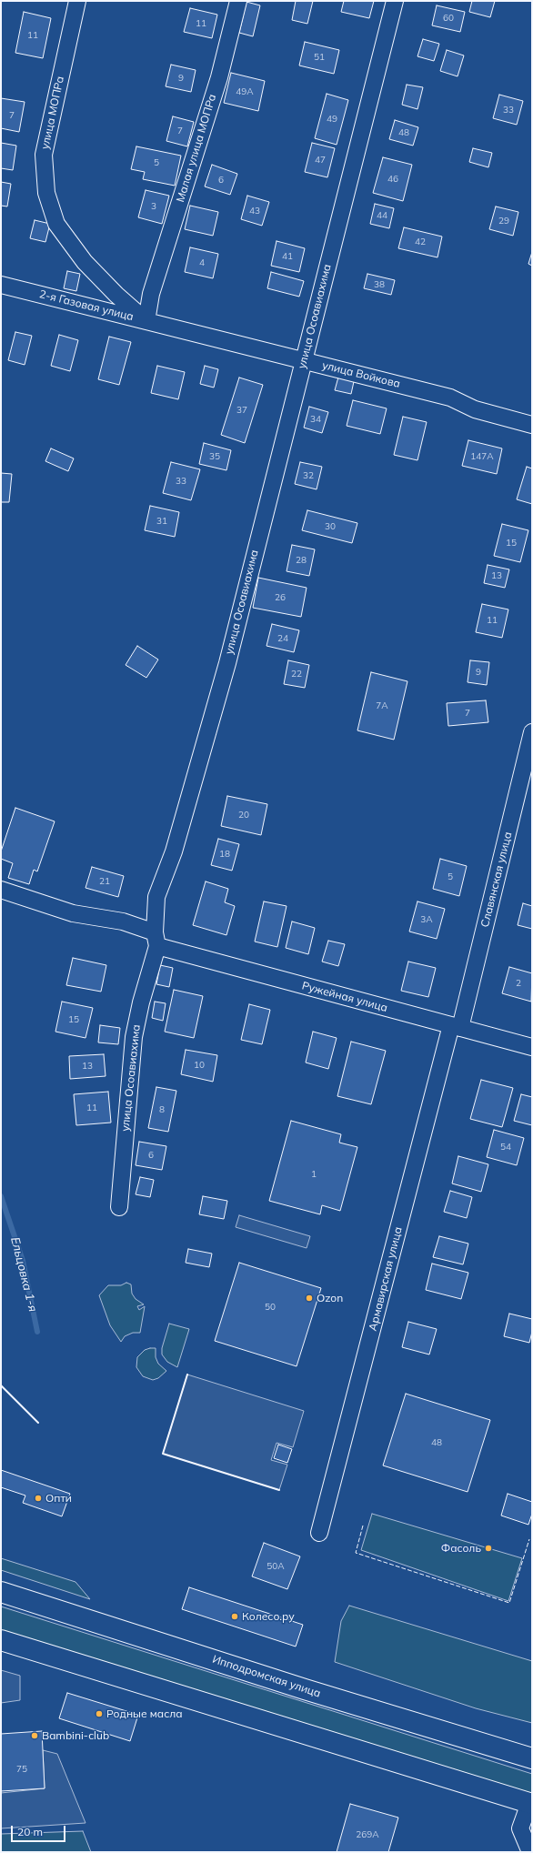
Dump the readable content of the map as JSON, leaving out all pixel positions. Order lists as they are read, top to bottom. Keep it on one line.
{"streets":{"highway":["Ипподромская улица"],"street":["улица МОПРа","Малая улица МОПРа","2-я Газовая улица","улица Осоавиахима","улица Войкова","Славянская улица","Ружейная улица","Армавирская улица"]},"crossings":[["улица МОПРа","2-я Газовая улица"],["улица МОПРа","улица Войкова"],["Малая улица МОПРа","2-я Газовая улица"],["2-я Газовая улица","улица Войкова"],["улица Осоавиахима","улица Войкова"],["улица Осоавиахима","Ружейная улица"],["Славянская улица","Ружейная улица"],["Славянская улица","Армавирская улица"],["Ружейная улица","Армавирская улица"]],"water":["Ельцовка 1-я"],"places":["Ozon","Опти","Фасоль","Колесо.ру","Родные масла","Bambini-club"],"house_numbers":["60","11","11","51","9","49А","33","7","49","7","48","47","5","46","6","3","43","44","29","42","41","4","38","37","34","35","147А","32","33","31","30","15","28","13","26","11","24","9","22","7А","7","20","18","5","21","3А","2","15","10","13","11","8","54","6","1","50","48","50А","75","269А"],"scale_bar":"20 m"}
